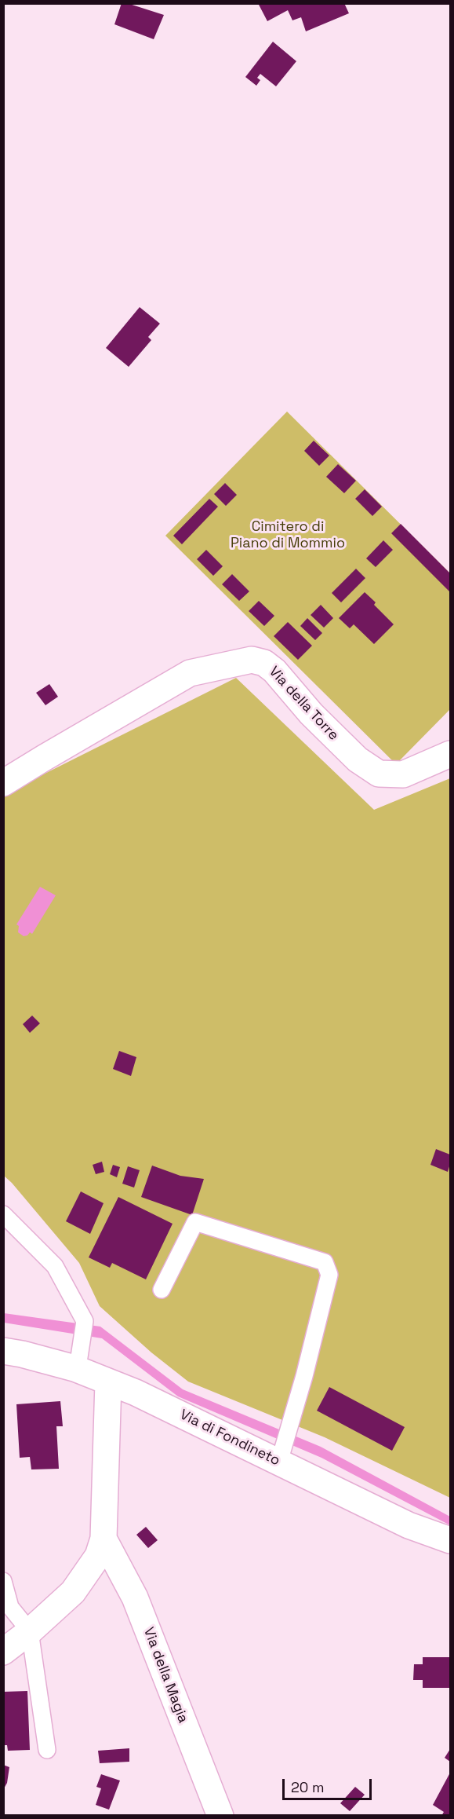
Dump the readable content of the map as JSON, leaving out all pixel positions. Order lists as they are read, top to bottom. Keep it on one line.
{"streets":{"street":["Via della Torre","Via di Fondineto","Via della Magia"]},"crossings":[["Via di Fondineto","Via della Magia"]],"parks":["Cimitero di Piano di Mommio"],"scale_bar":"20 m"}
